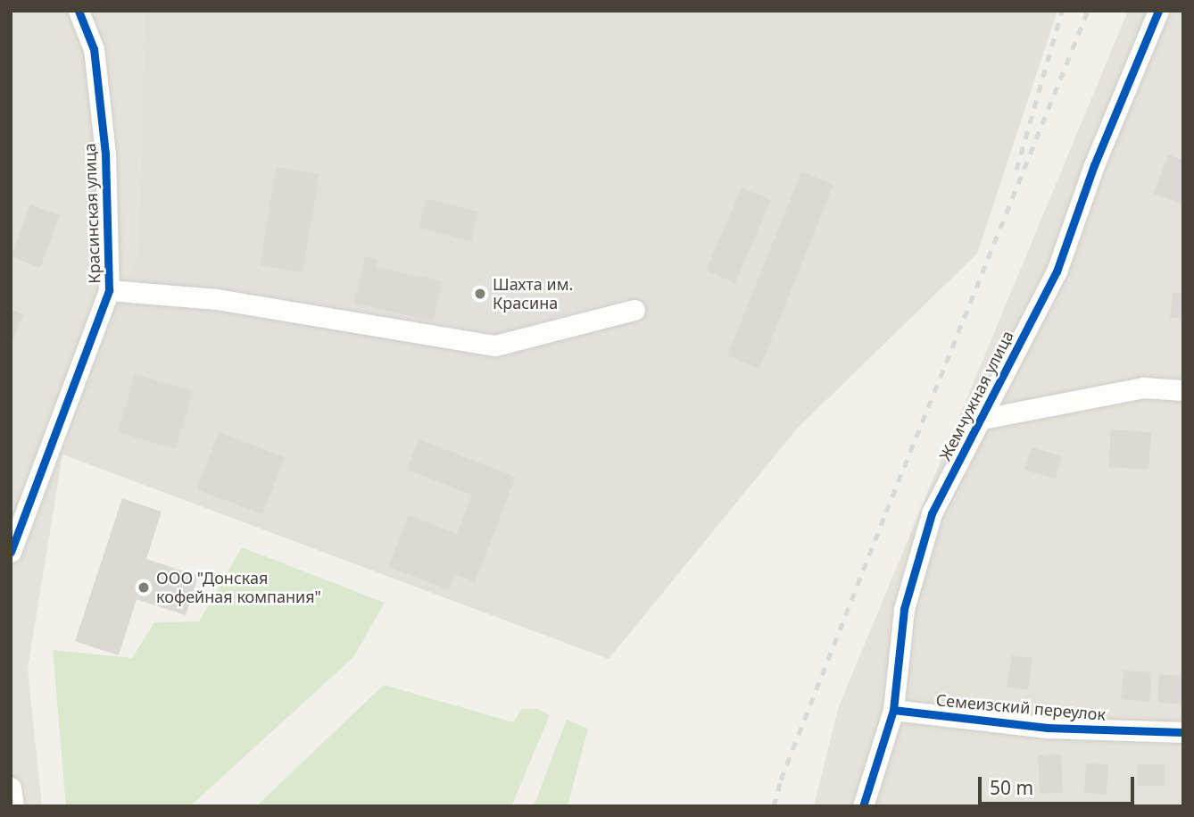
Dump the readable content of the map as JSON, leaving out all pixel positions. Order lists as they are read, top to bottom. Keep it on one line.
{"streets":{"street":["Красинская улица","Жемчужная улица","Семеизский переулок"]},"crossings":[["Жемчужная улица","Семеизский переулок"]],"places":["Шахта им. Красина","ООО \"Донская кофейная компания\""],"scale_bar":"50 m"}
